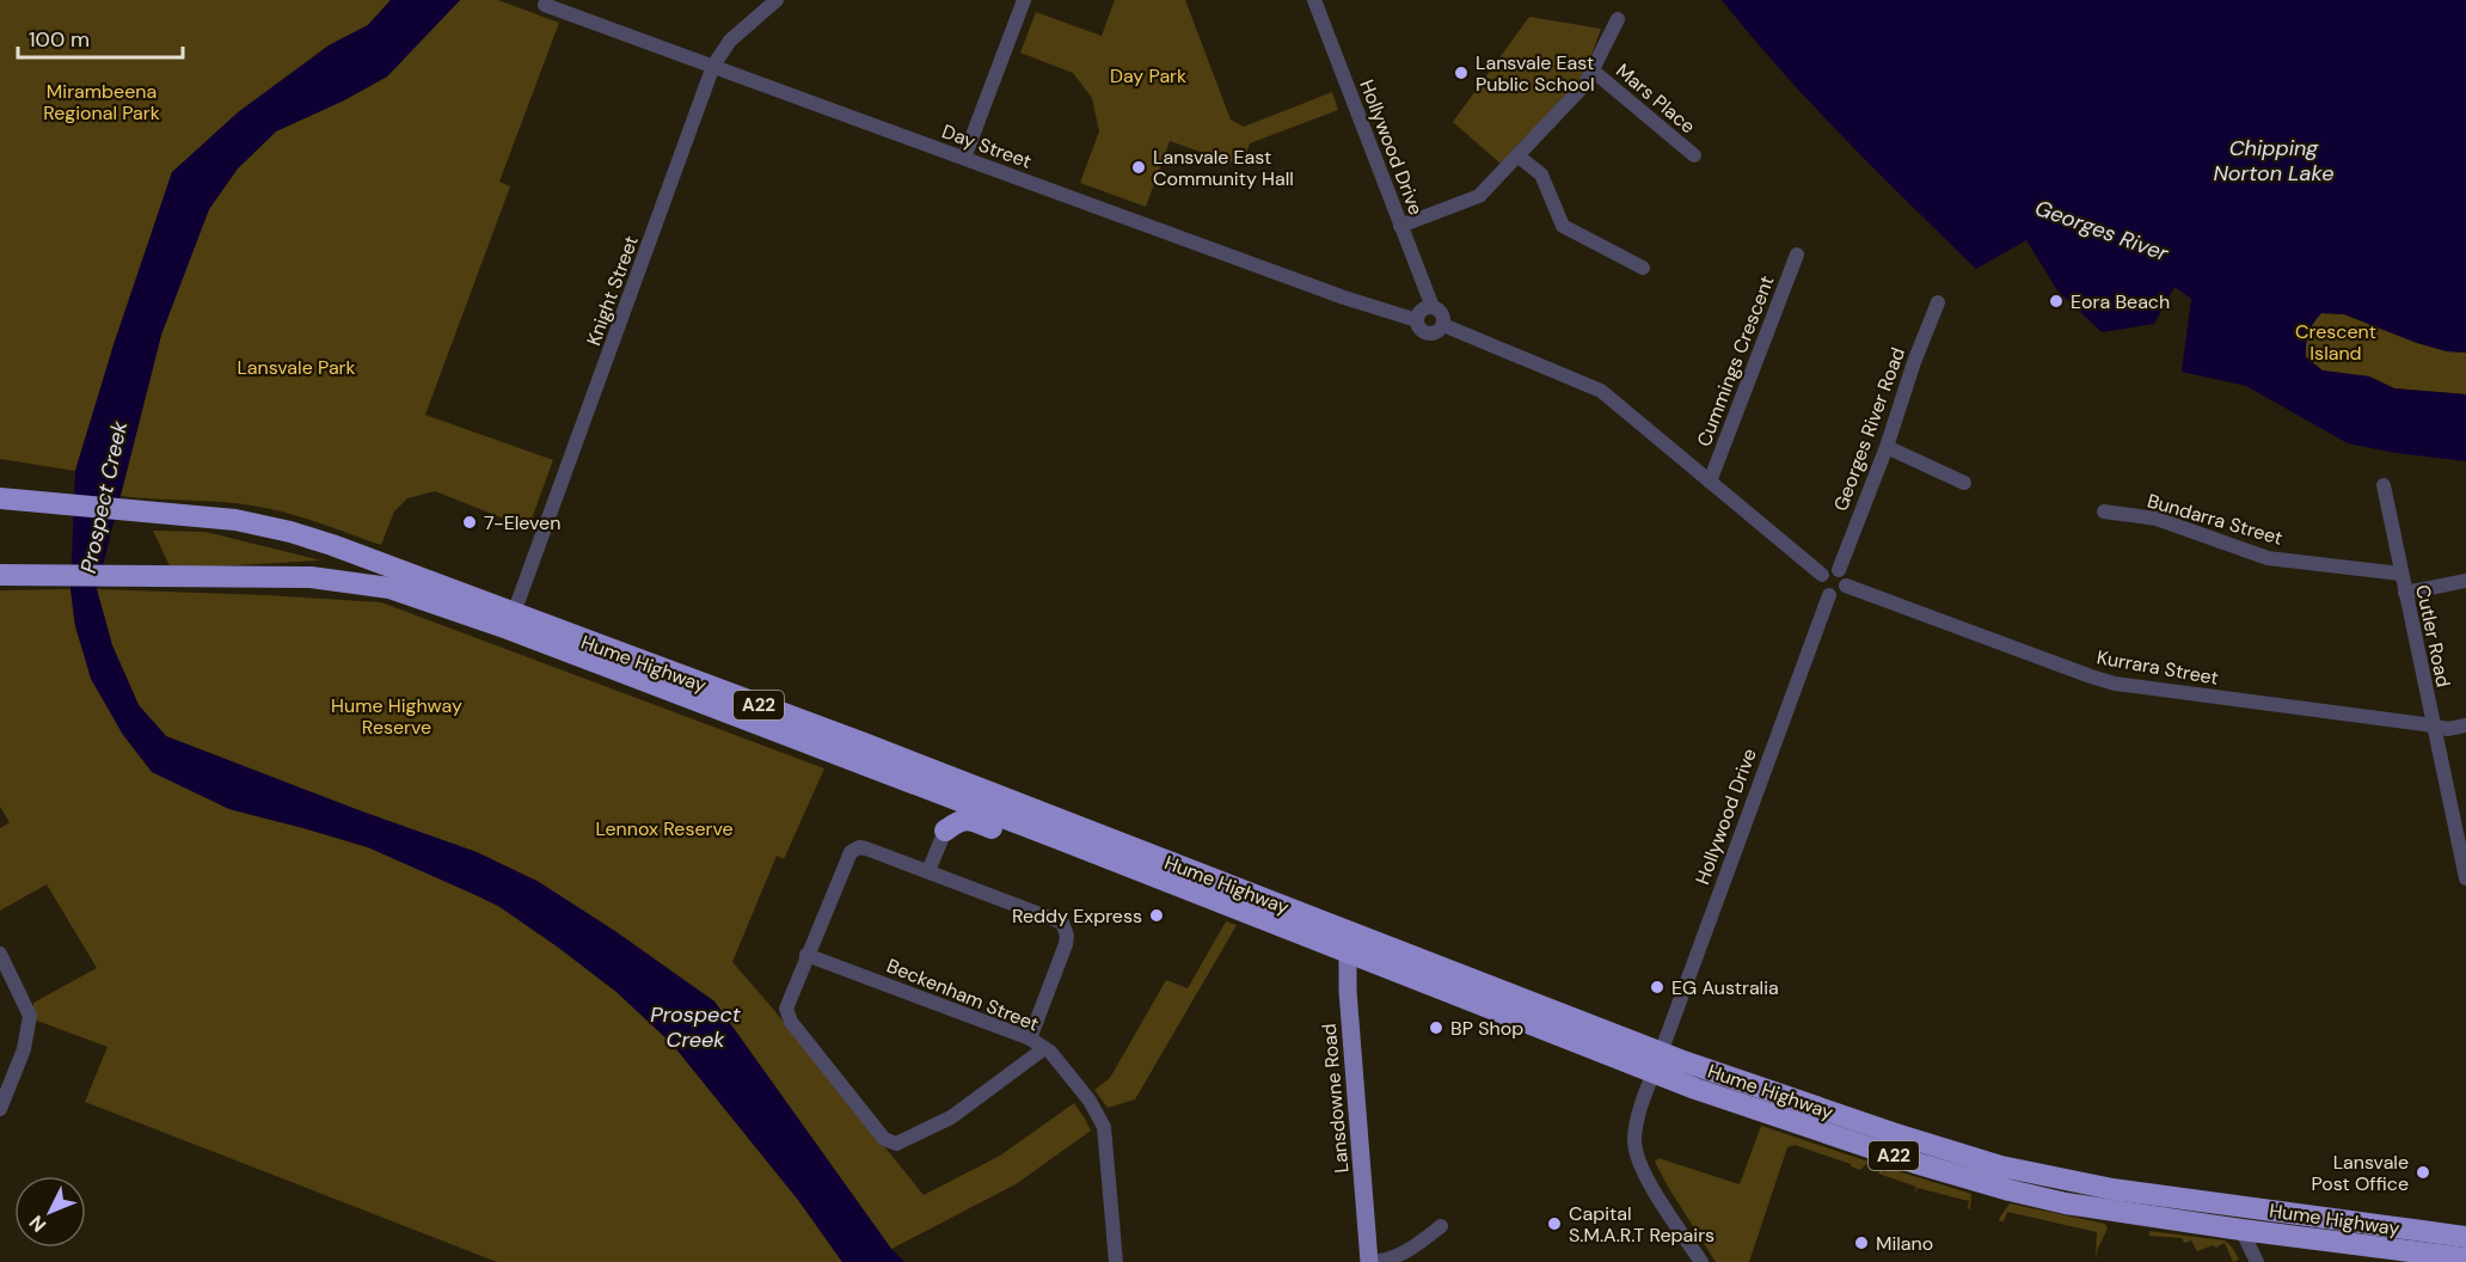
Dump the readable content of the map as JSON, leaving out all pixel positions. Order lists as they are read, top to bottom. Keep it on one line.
{"streets":{"highway":["Hume Highway","A22"],"main road":["Lansdowne Road"],"street":["Mars Place","Day Street","Hollywood Drive","Knight Street","Cummings Crescent","Georges River Road","Bundarra Street","Cutler Road","Kurrara Street","Beckenham Street"]},"crossings":[["Day Street","Hollywood Drive"],["Day Street","Knight Street"],["Hollywood Drive","Georges River Road"],["Hollywood Drive","Hume Highway"],["Hollywood Drive","Kurrara Street"],["Knight Street","Hume Highway"],["Georges River Road","Kurrara Street"],["Bundarra Street","Cutler Road"],["Cutler Road","Kurrara Street"],["Hume Highway","Lansdowne Road"]],"water":["Chipping Norton Lake","Georges River","Prospect Creek"],"parks":["Day Park","Mirambeena Regional Park","Crescent Island","Lansvale Park","Hume Highway Reserve","Lennox Reserve"],"places":["Lansvale East Public School","Lansvale East Community Hall","Eora Beach","7-Eleven","Reddy Express","EG Australia","BP Shop","Lansvale Post Office","Capital S.M.A.R.T Repairs","Milano"],"scale_bar":"100 m","north":"bottom left"}
